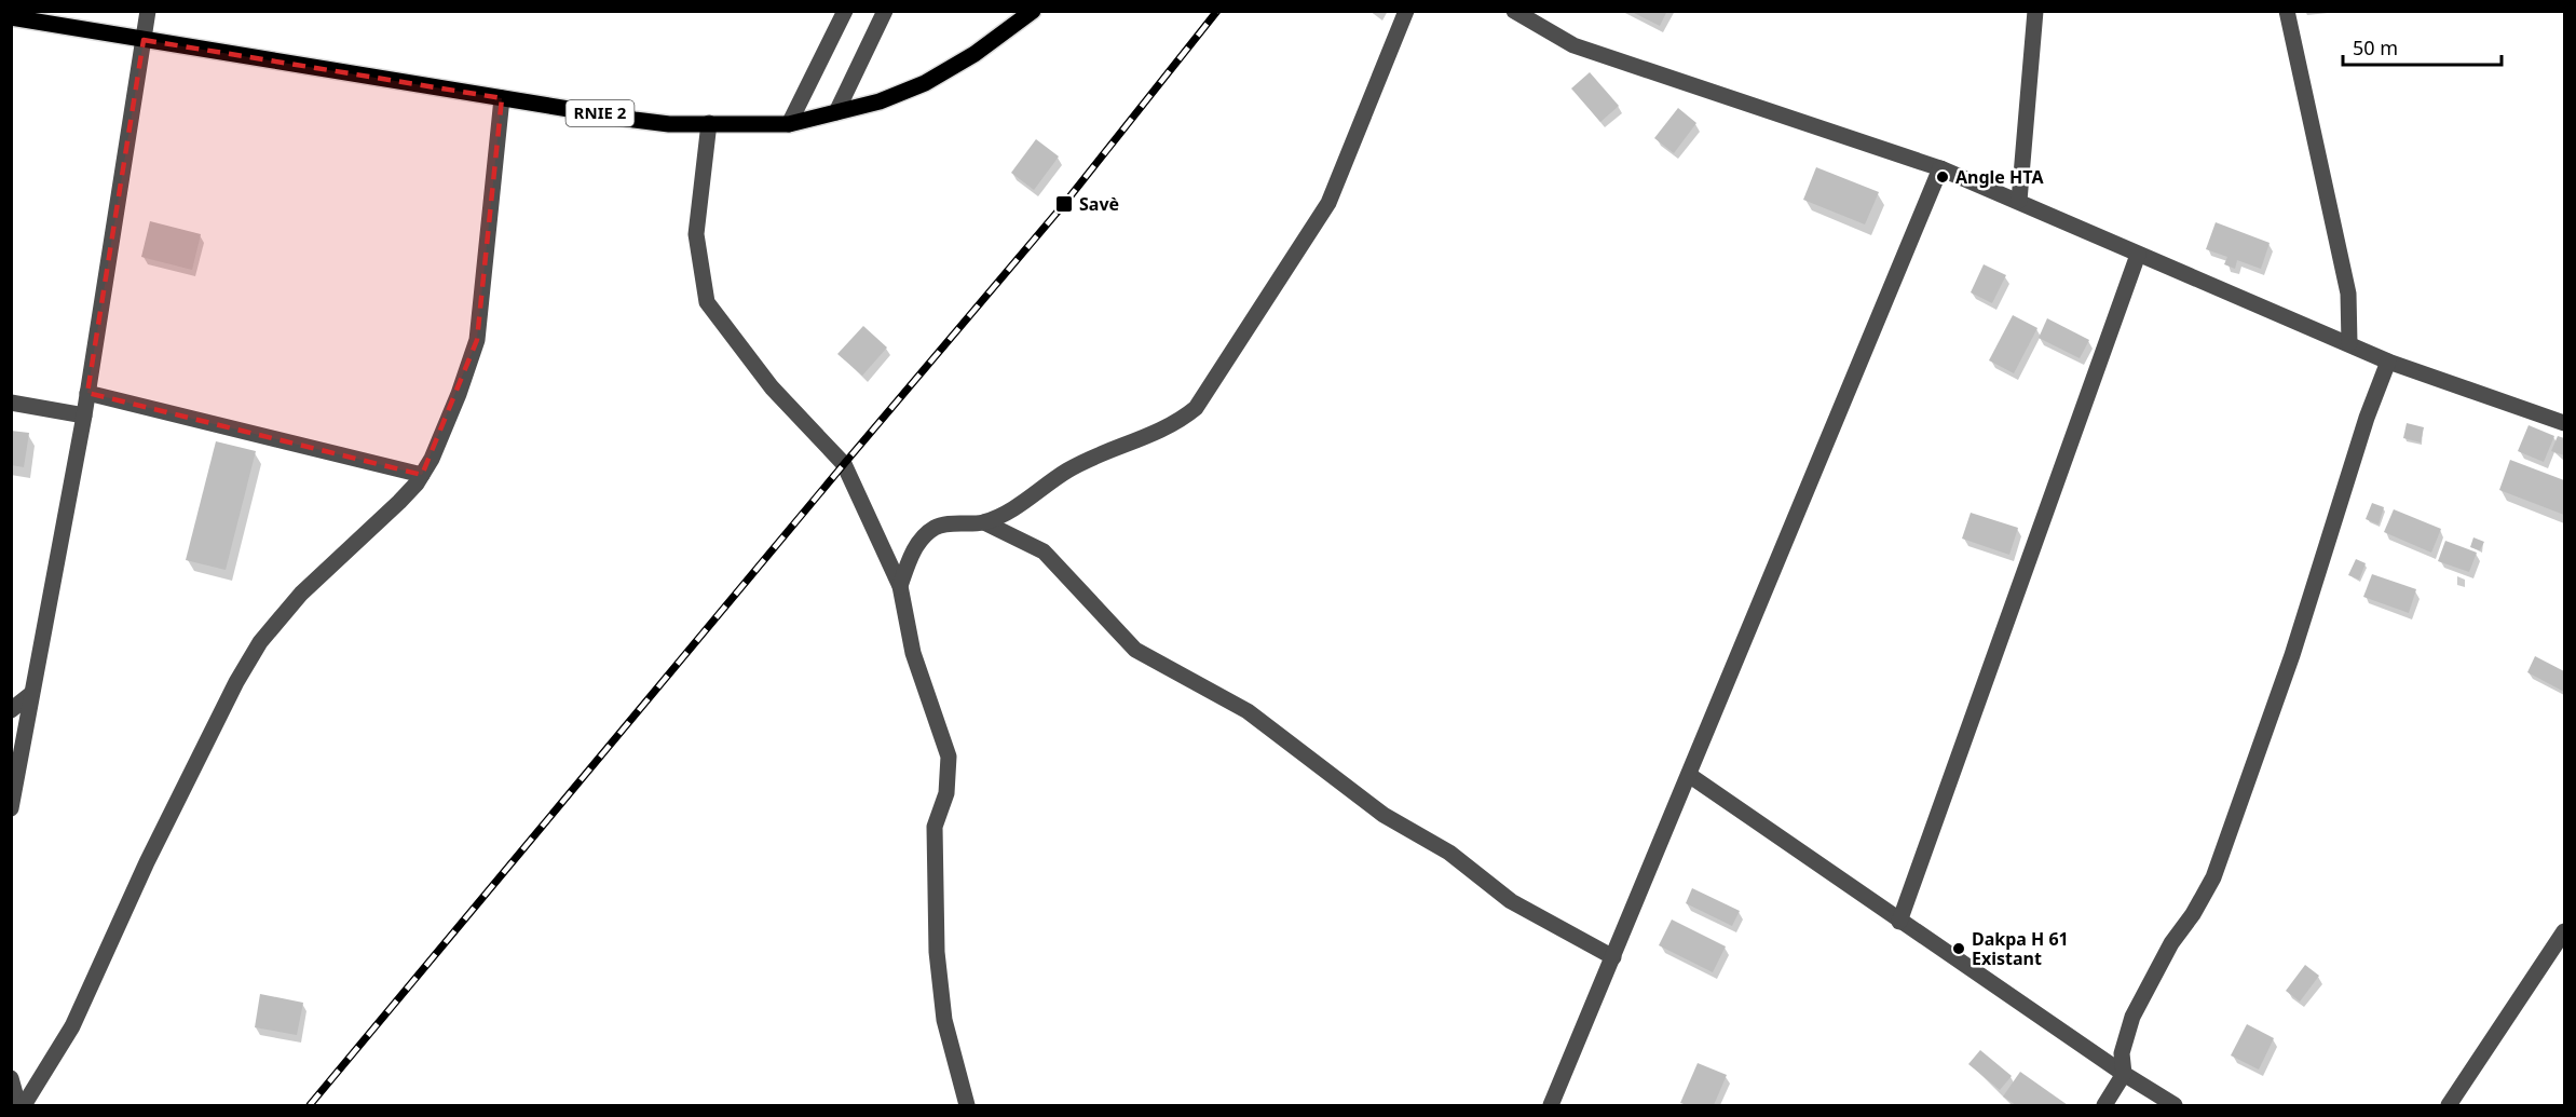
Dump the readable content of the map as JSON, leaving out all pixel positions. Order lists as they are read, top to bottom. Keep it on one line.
{"streets":{"main road":["RNIE 2"]},"places":{"other":["Angle HTA","Dakpa H 61 Existant"],"transit":["Savè"]},"scale_bar":"50 m"}
